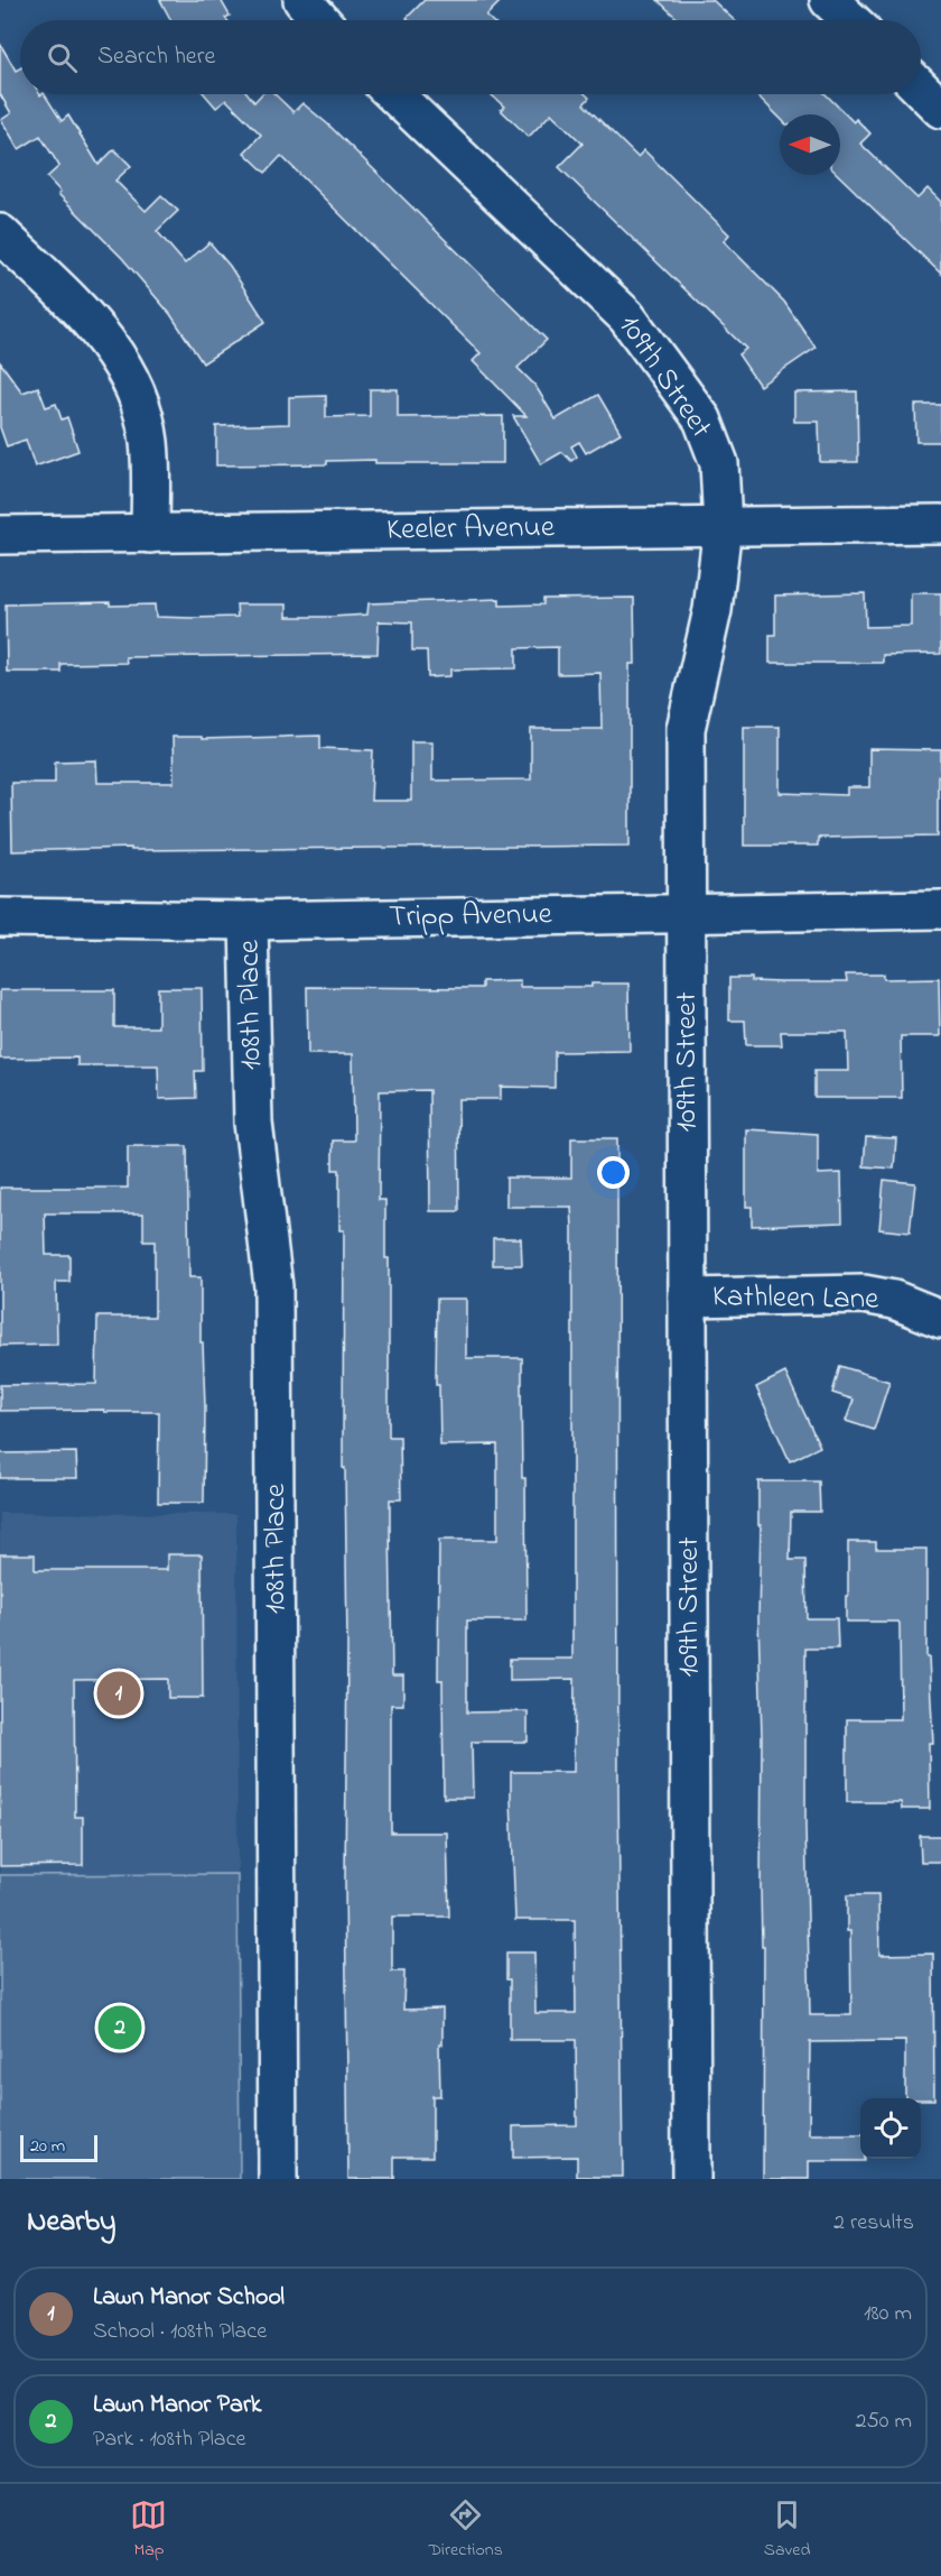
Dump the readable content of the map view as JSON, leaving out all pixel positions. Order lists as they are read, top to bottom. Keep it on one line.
{"streets":{"street":["109th Street","Keeler Avenue","Tripp Avenue","108th Place","Kathleen Lane"]},"crossings":[["109th Street","Keeler Avenue"],["109th Street","Tripp Avenue"],["109th Street","Kathleen Lane"],["Tripp Avenue","108th Place"]],"scale_bar":"20 m","north":"left","page":{"search":"Search here","pins":["1","2"],"scale":"20 m","heading":["Nearby","2 results"],"list":[{"mark":"1","name":"Lawn Manor School","note":"School · 108th Place","value":"180 m"},{"mark":"2","name":"Lawn Manor Park","note":"Park · 108th Place","value":"250 m"}],"nav":["Map","Directions","Saved"]}}
